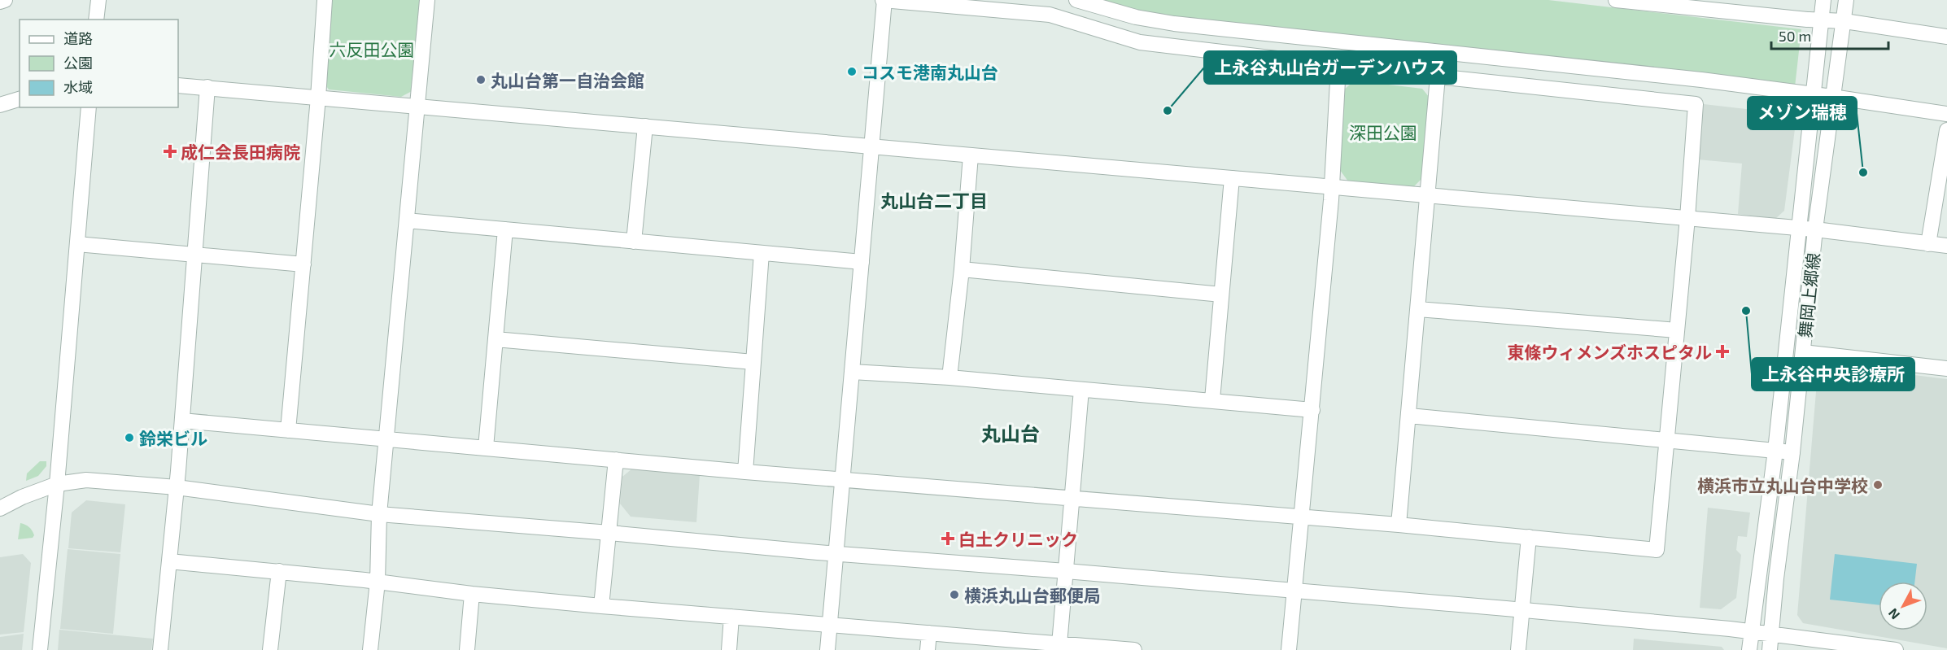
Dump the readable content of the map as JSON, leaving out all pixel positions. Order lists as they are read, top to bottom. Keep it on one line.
{"streets":{"street":["舞岡上郷線"]},"districts":["丸山台二丁目","丸山台"],"parks":["六反田公園","深田公園"],"places":{"other":["コスモ港南丸山台","丸山台第一自治会館","上永谷丸山台ガーデンハウス","メゾン瑞穂","上永谷中央診療所","鈴栄ビル","横浜市立丸山台中学校","横浜丸山台郵便局"],"health":["成仁会長田病院","東條ウィメンズホスピタル","白土クリニック"]},"legend":["道路","公園","水域"],"scale_bar":"50 m","north":"bottom left"}
